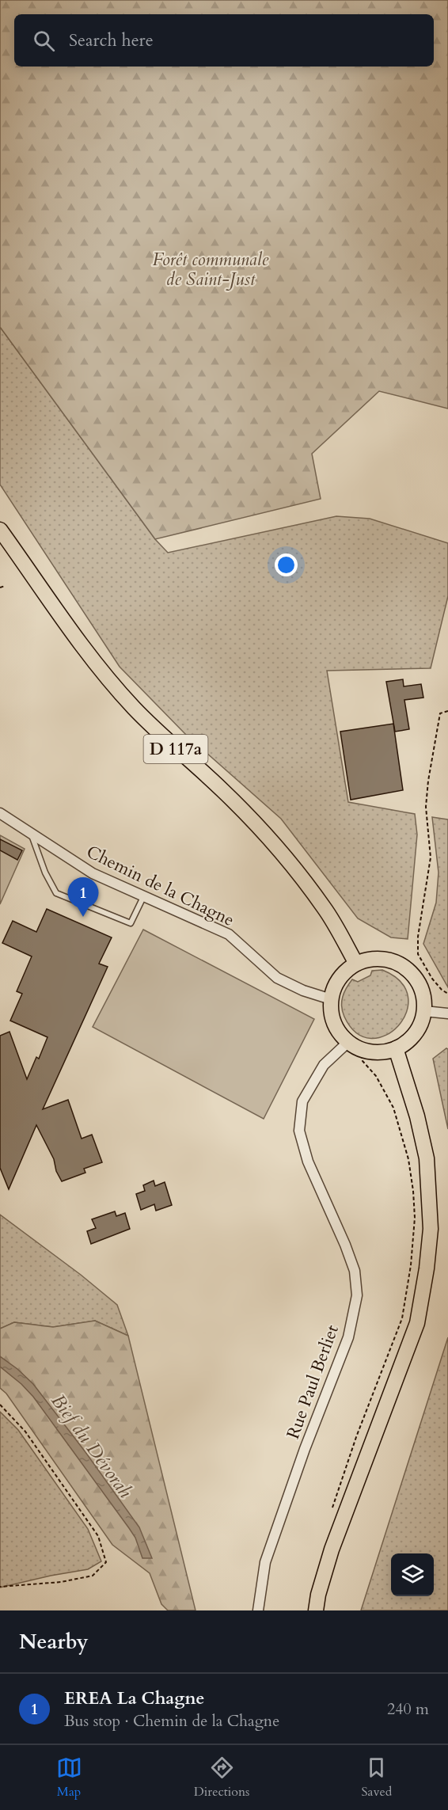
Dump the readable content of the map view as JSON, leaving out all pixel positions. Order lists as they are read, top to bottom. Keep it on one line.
{"streets":{"main road":["D 117a"],"street":["Chemin de la Chagne","Rue Paul Berliet"]},"crossings":[["D 117a","Chemin de la Chagne"],["D 117a","Rue Paul Berliet"],["Chemin de la Chagne","Rue Paul Berliet"]],"water":["Bief du Dévorah"],"parks":["Forêt communale de Saint-Just"],"page":{"search":"Search here","pins":"1","heading":"Nearby","list":[{"mark":"1","name":"EREA La Chagne","note":"Bus stop · Chemin de la Chagne","value":"240 m"}],"nav":["Map","Directions","Saved"]}}
